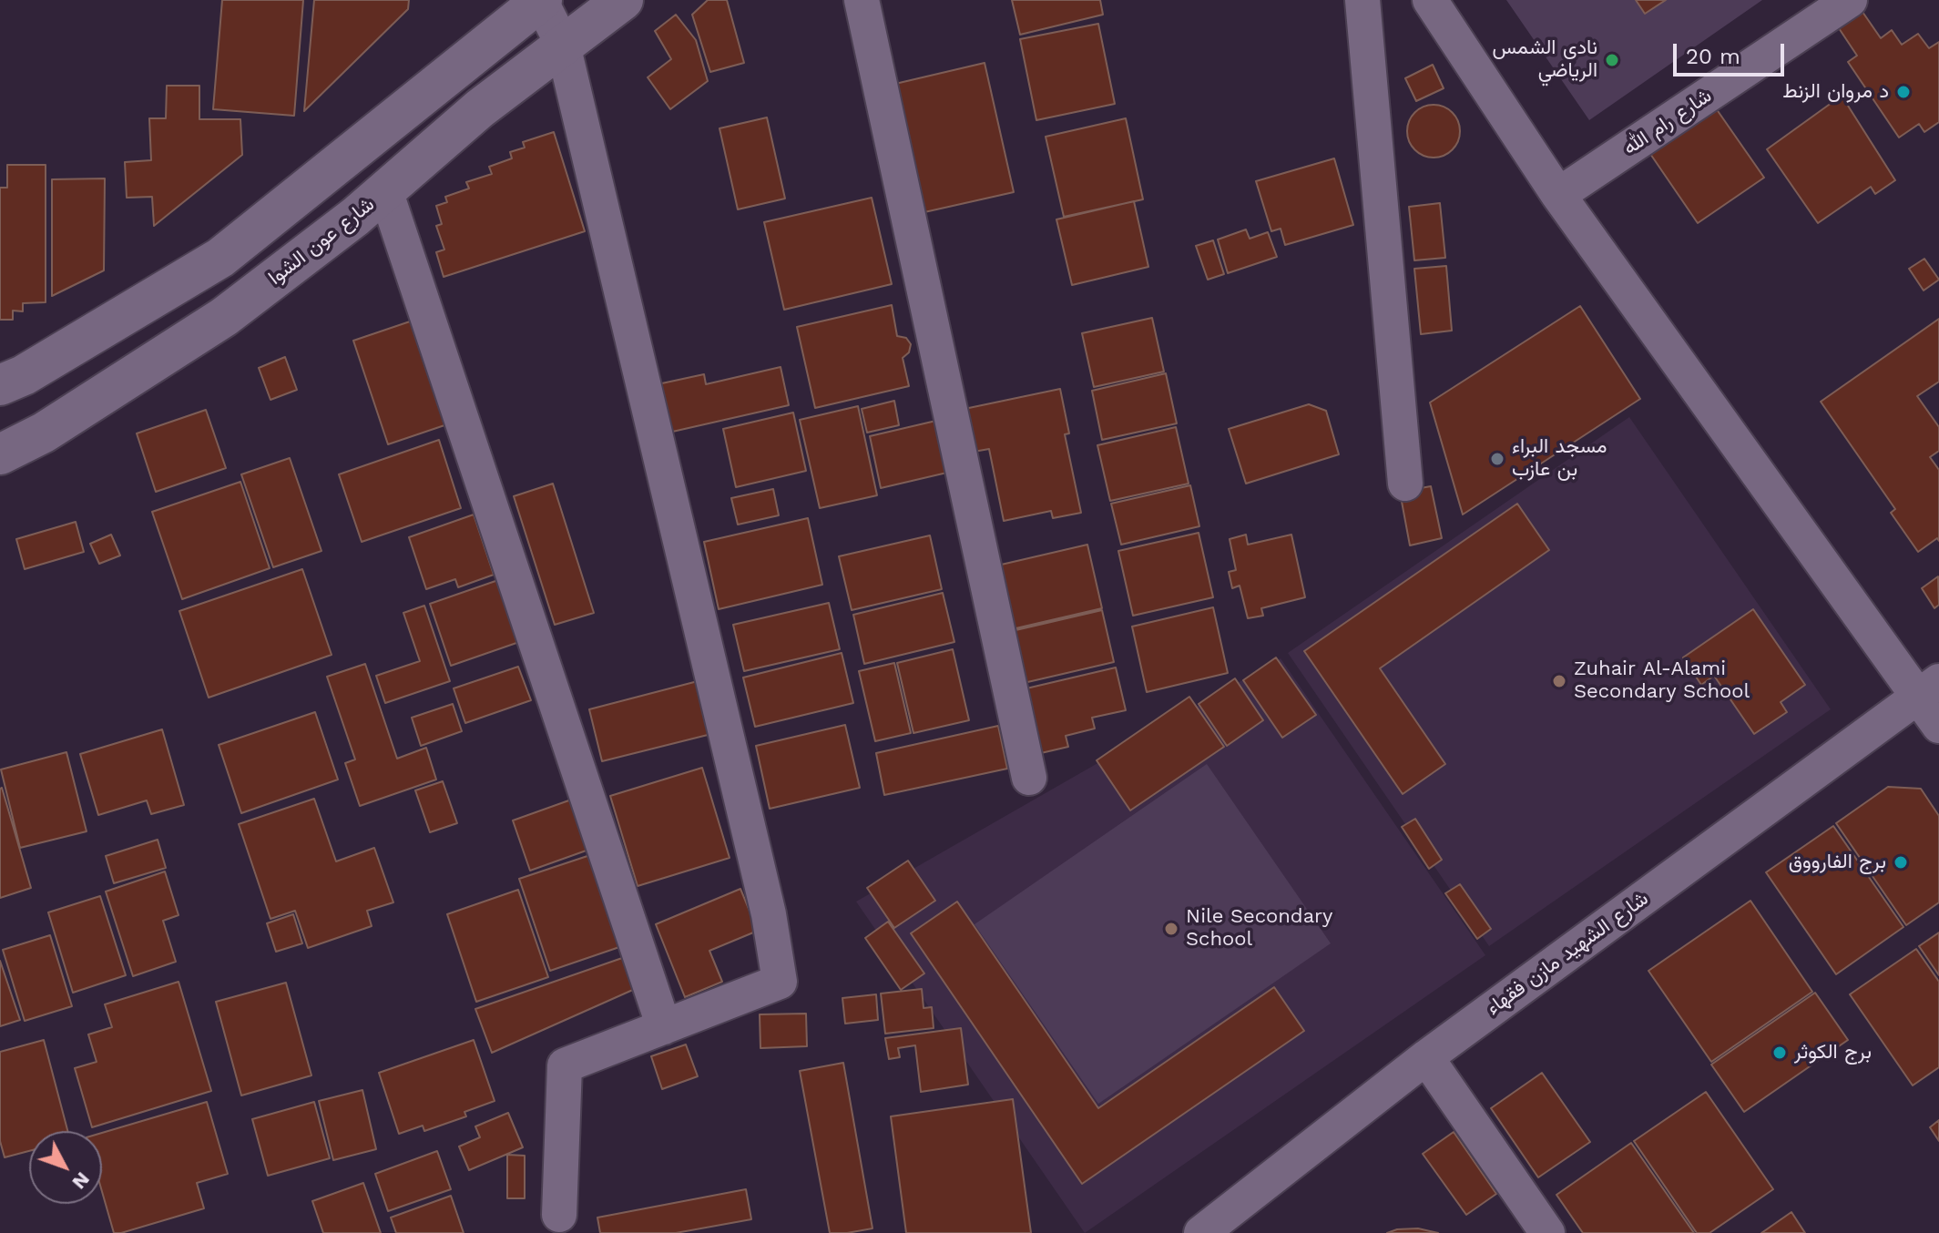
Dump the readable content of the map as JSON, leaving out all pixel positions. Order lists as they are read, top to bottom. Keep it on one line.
{"streets":{"main road":["شارع عون الشوا"],"street":["شارع رام الله","شارع الشهيد مازن فقهاء"]},"places":["نادي الشمس الرياضي","د مروان الزنط","مسجد البراء بن عازب","Zuhair Al-Alami Secondary School","برج الفارووق","Nile Secondary School","برج الكوثر"],"scale_bar":"20 m","north":"bottom right"}
